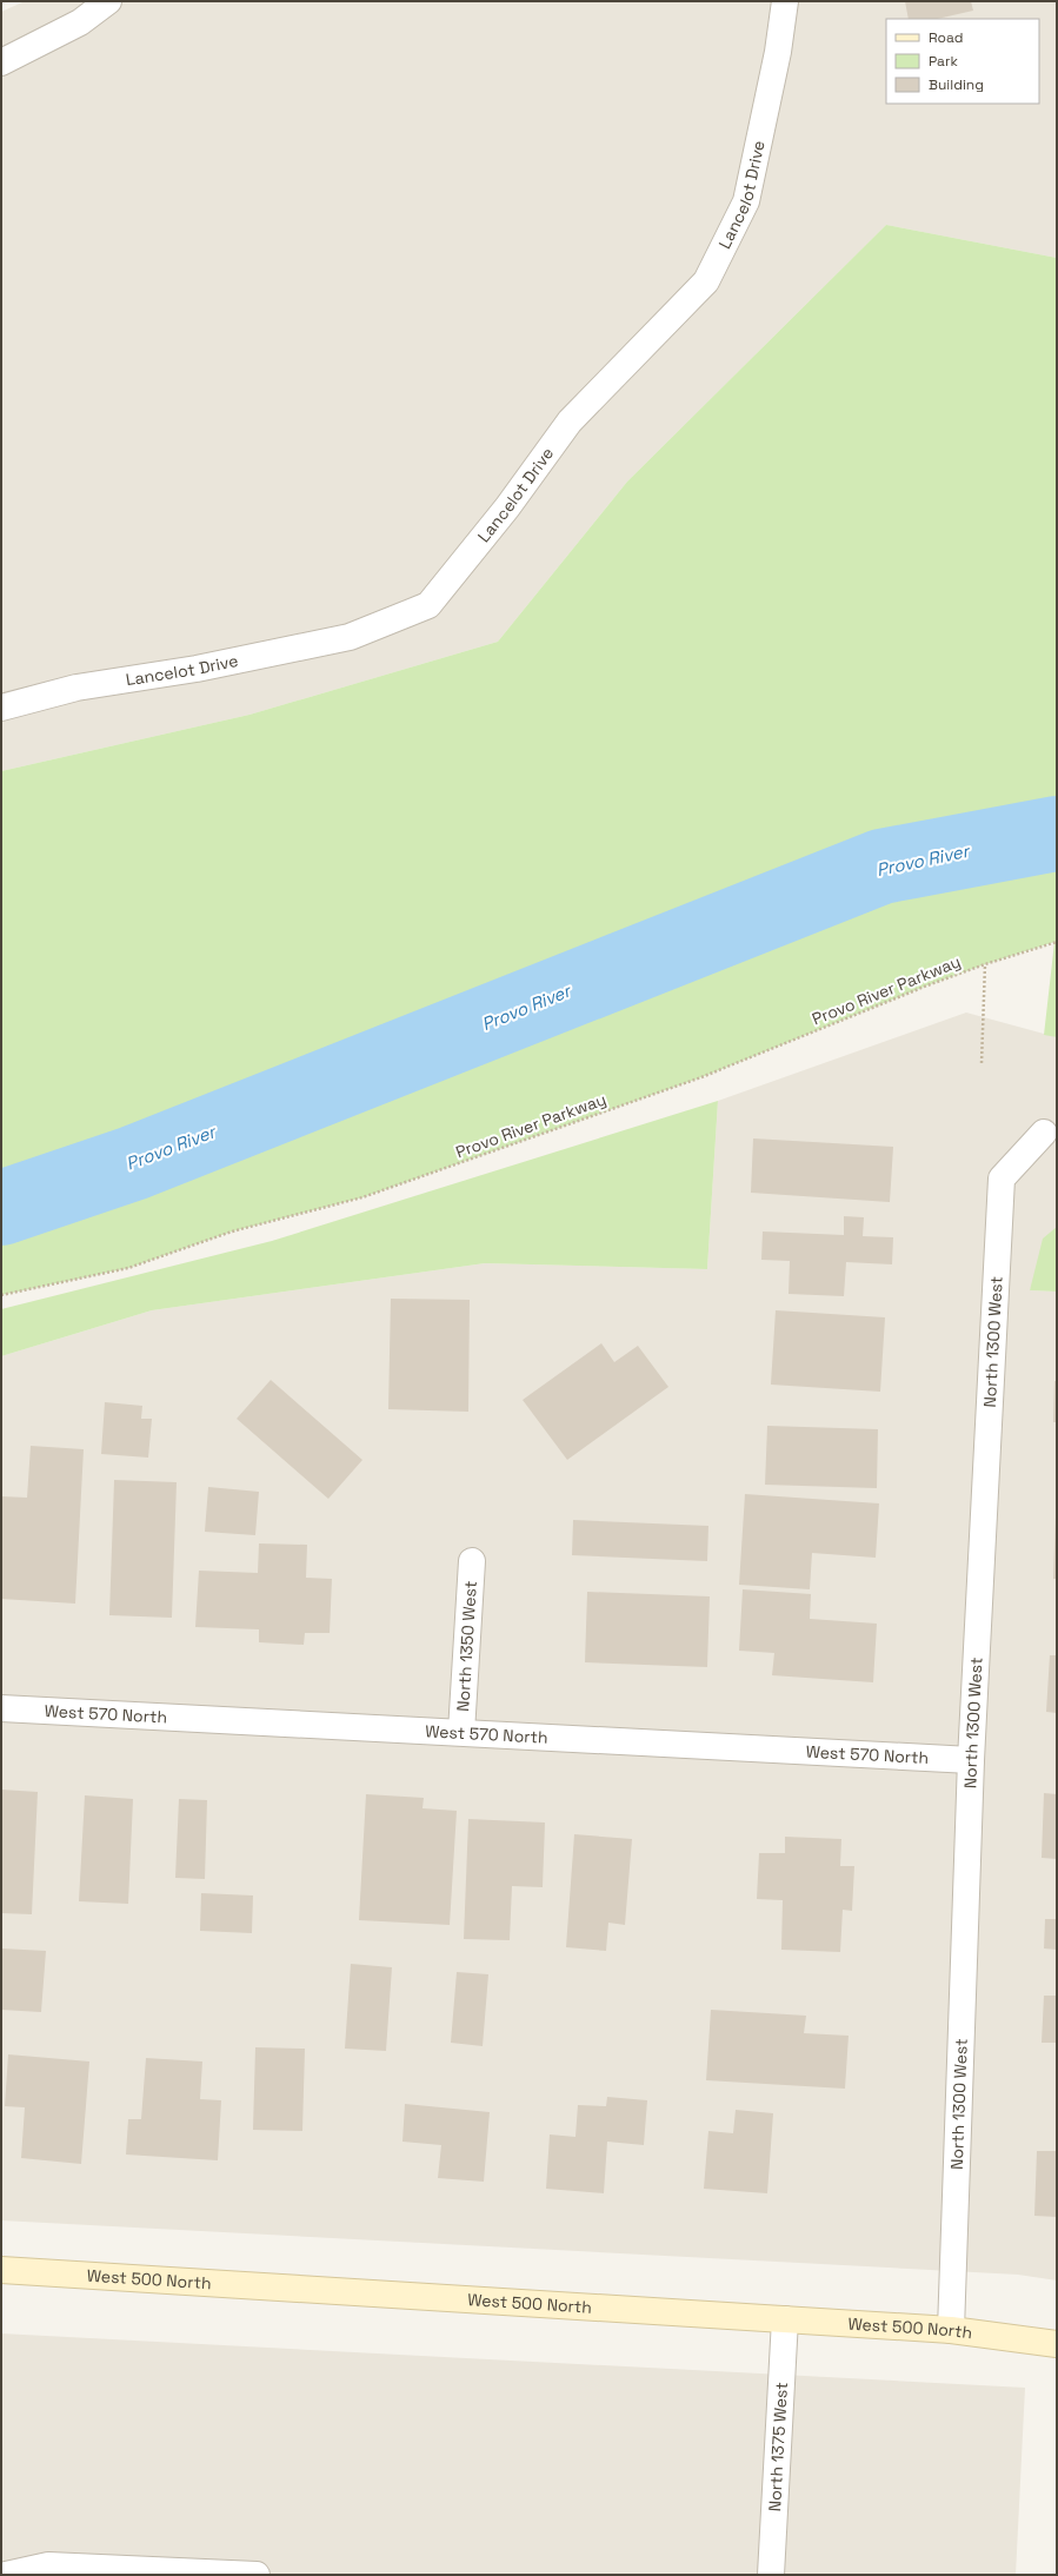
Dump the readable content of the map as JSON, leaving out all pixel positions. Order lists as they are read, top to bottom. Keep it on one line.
{"streets":{"street":["Lancelot Drive","North 1300 West","North 1350 West","West 570 North","West 500 North","North 1375 West"],"path":["Provo River Parkway"]},"crossings":[["North 1300 West","West 570 North"],["North 1300 West","West 500 North"],["North 1350 West","West 570 North"],["West 500 North","North 1375 West"]],"water":["Provo River"],"legend":["Road","Park","Building"]}
